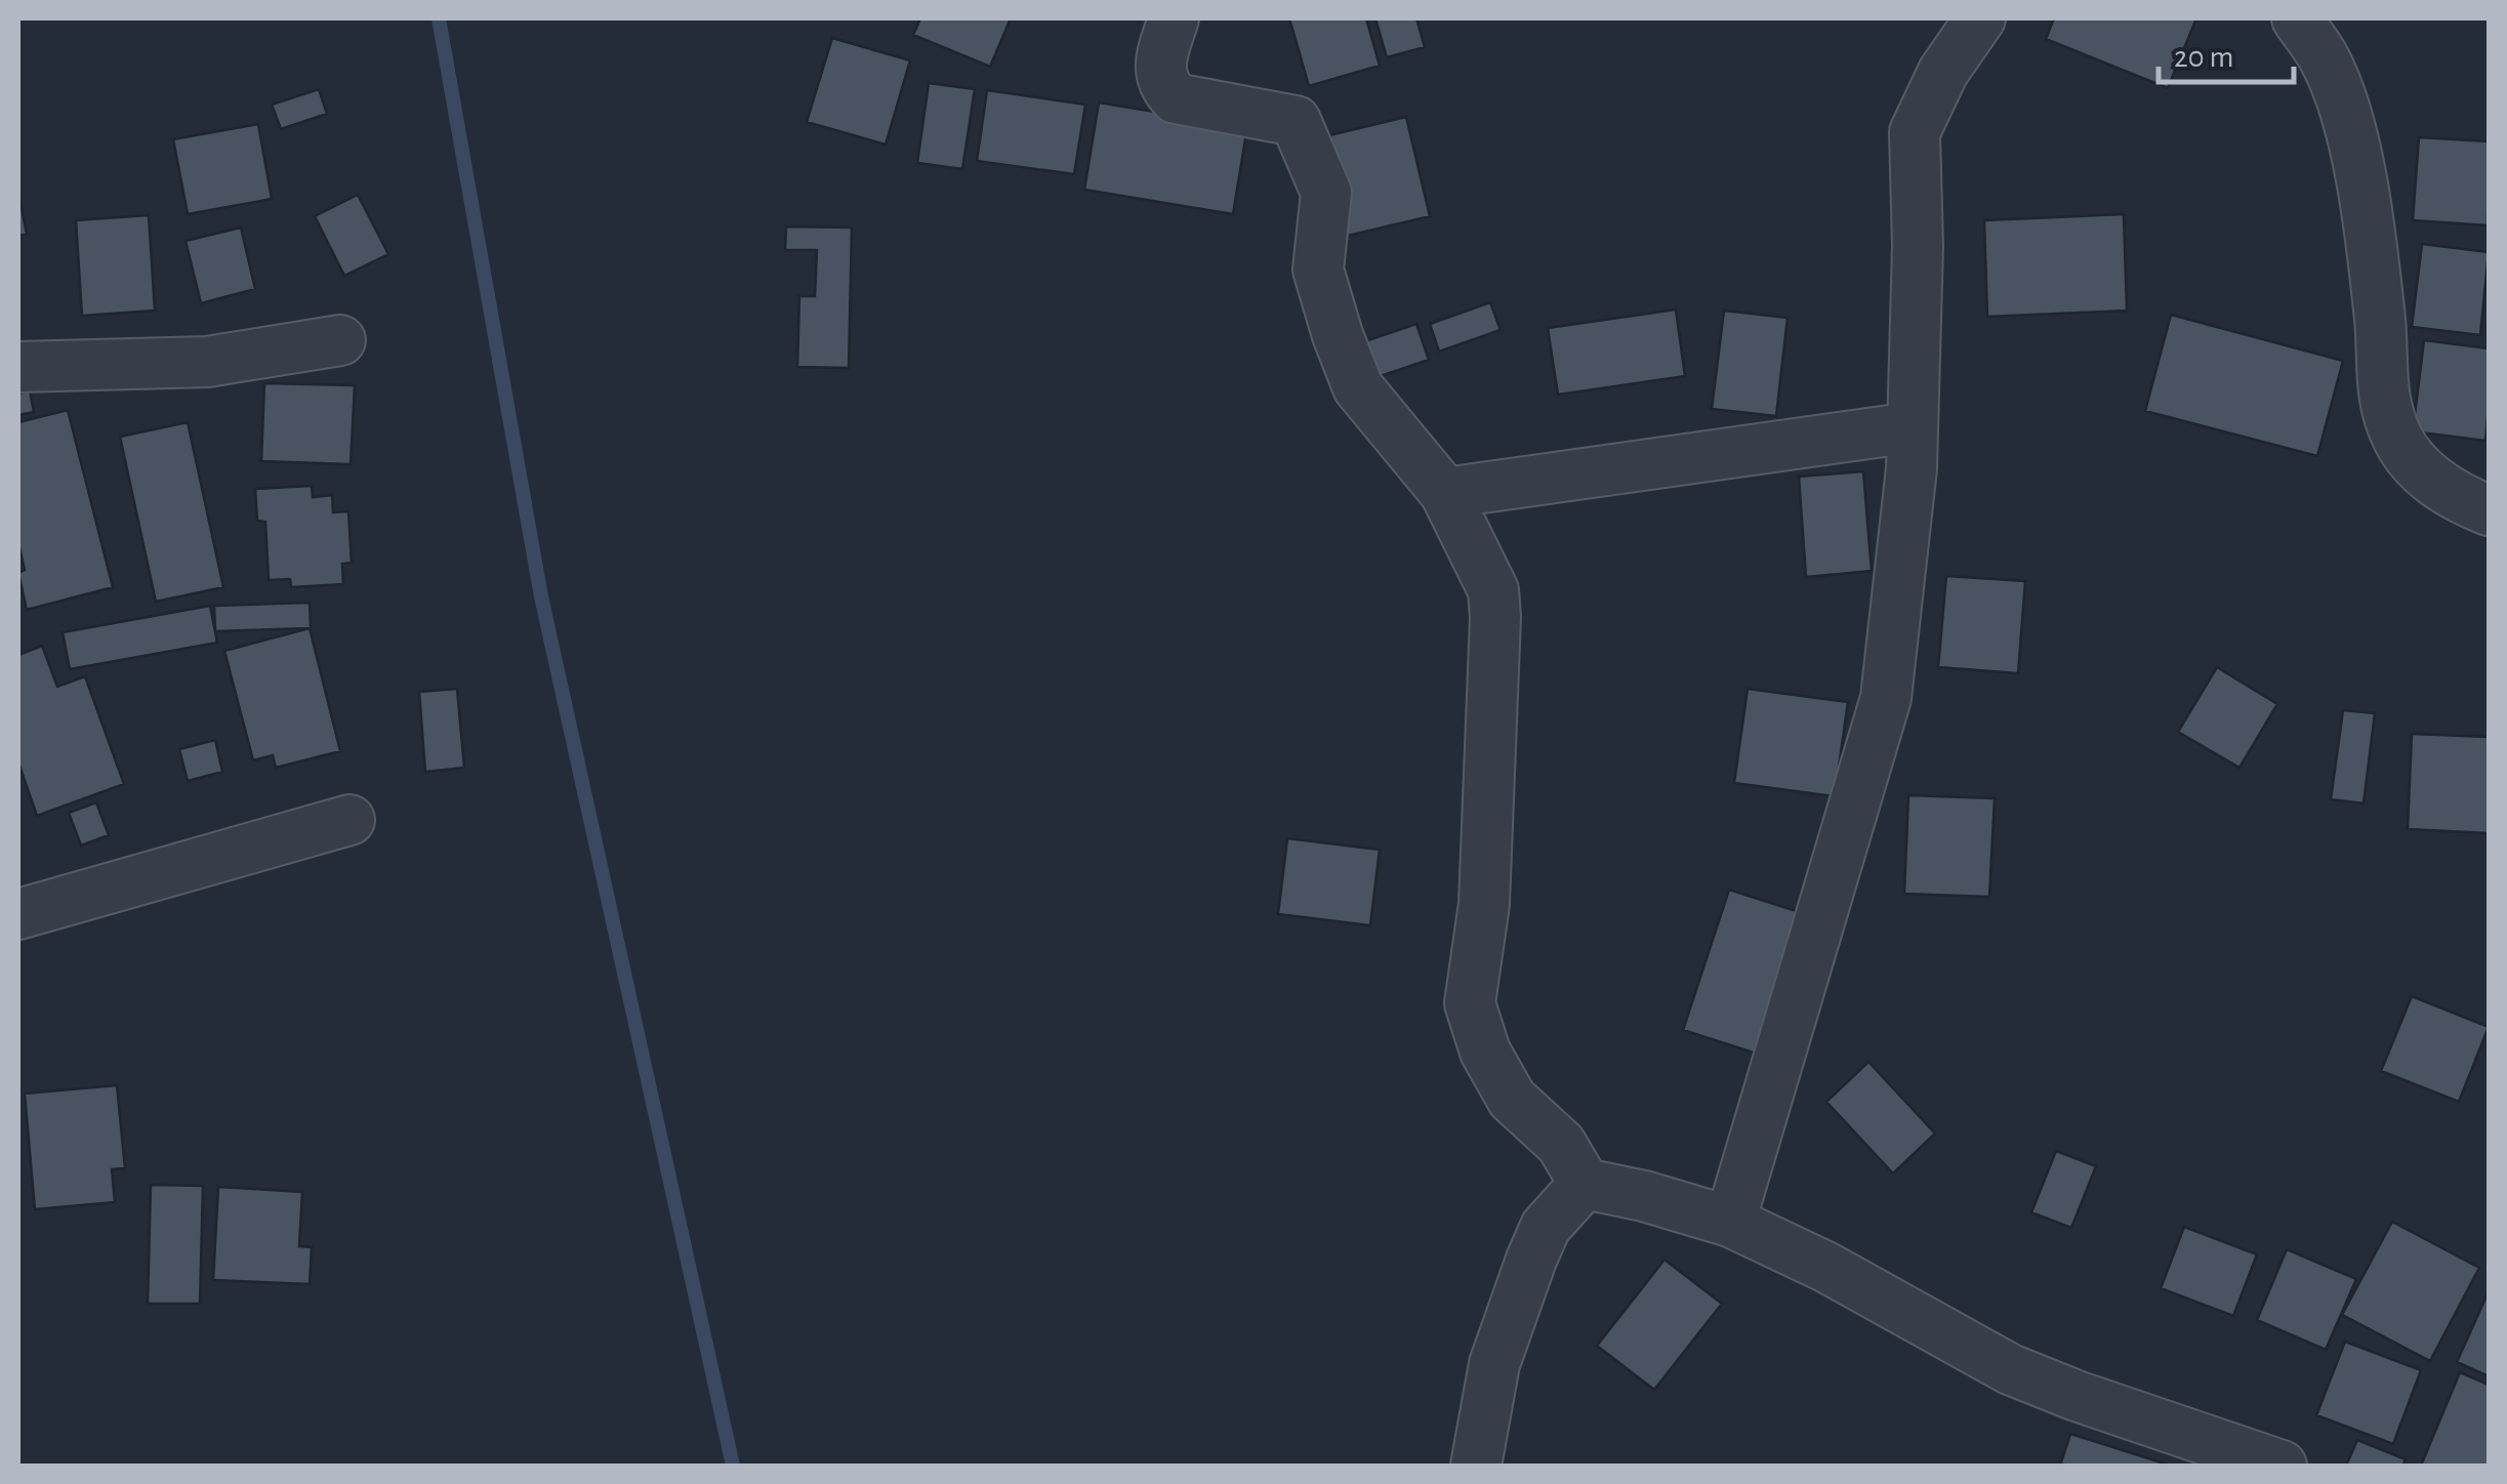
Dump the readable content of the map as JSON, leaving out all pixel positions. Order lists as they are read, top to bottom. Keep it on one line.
{"scale_bar":"20 m"}
